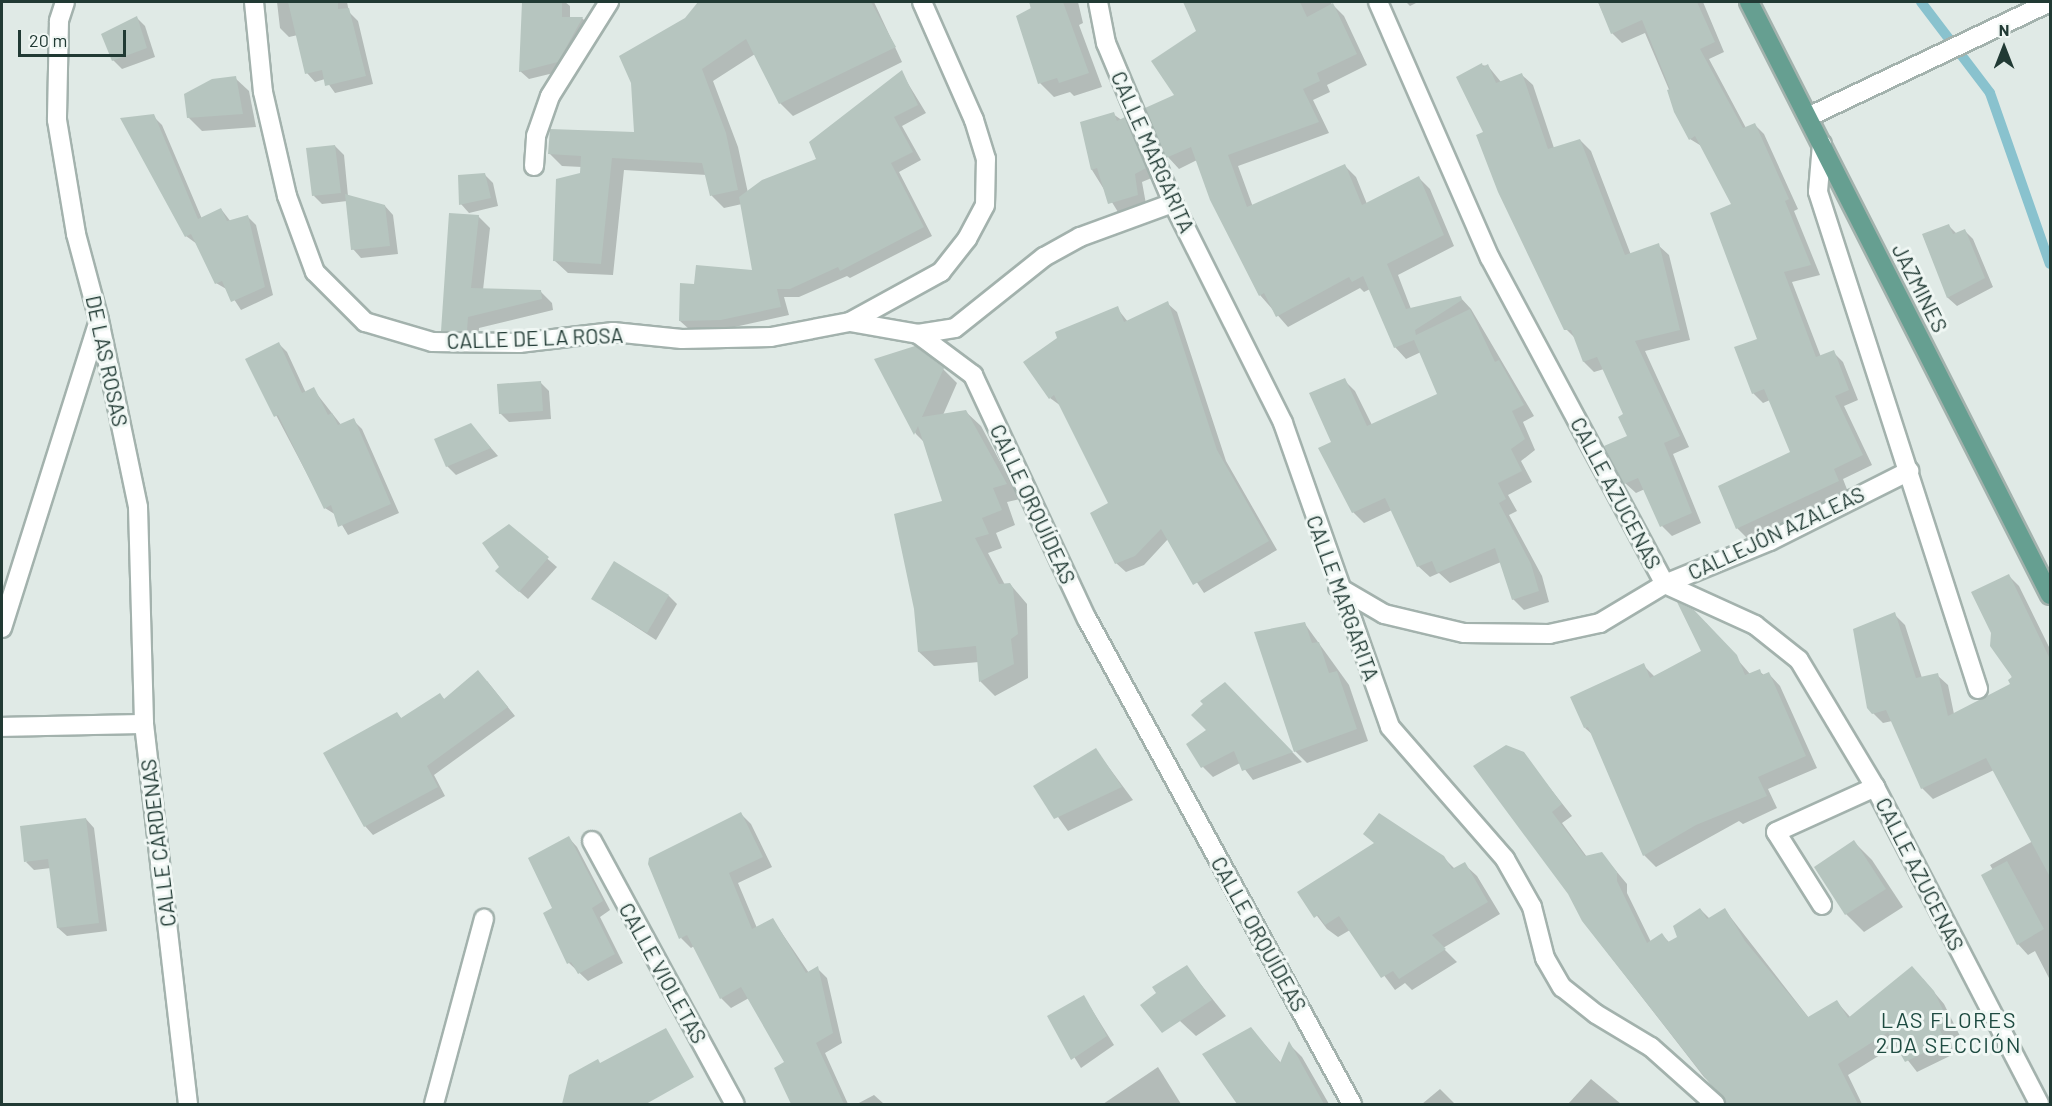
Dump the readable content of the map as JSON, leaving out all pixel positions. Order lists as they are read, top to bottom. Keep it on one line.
{"streets":{"main road":["JAZMINES"],"street":["CALLE MARGARITA","CALLE DE LA ROSA","DE LAS ROSAS","CALLE AZUCENAS","CALLE ORQUÍDEAS","CALLEJÓN AZALEAS","CALLE CÁRDENAS","CALLE VIOLETAS"]},"crossings":[["CALLE MARGARITA","CALLEJÓN AZALEAS"],["CALLE DE LA ROSA","CALLE ORQUÍDEAS"],["DE LAS ROSAS","CALLE CÁRDENAS"],["CALLE AZUCENAS","CALLEJÓN AZALEAS"]],"districts":["LAS FLORES 2DA SECCIÓN"],"scale_bar":"20 m","north":"top"}
